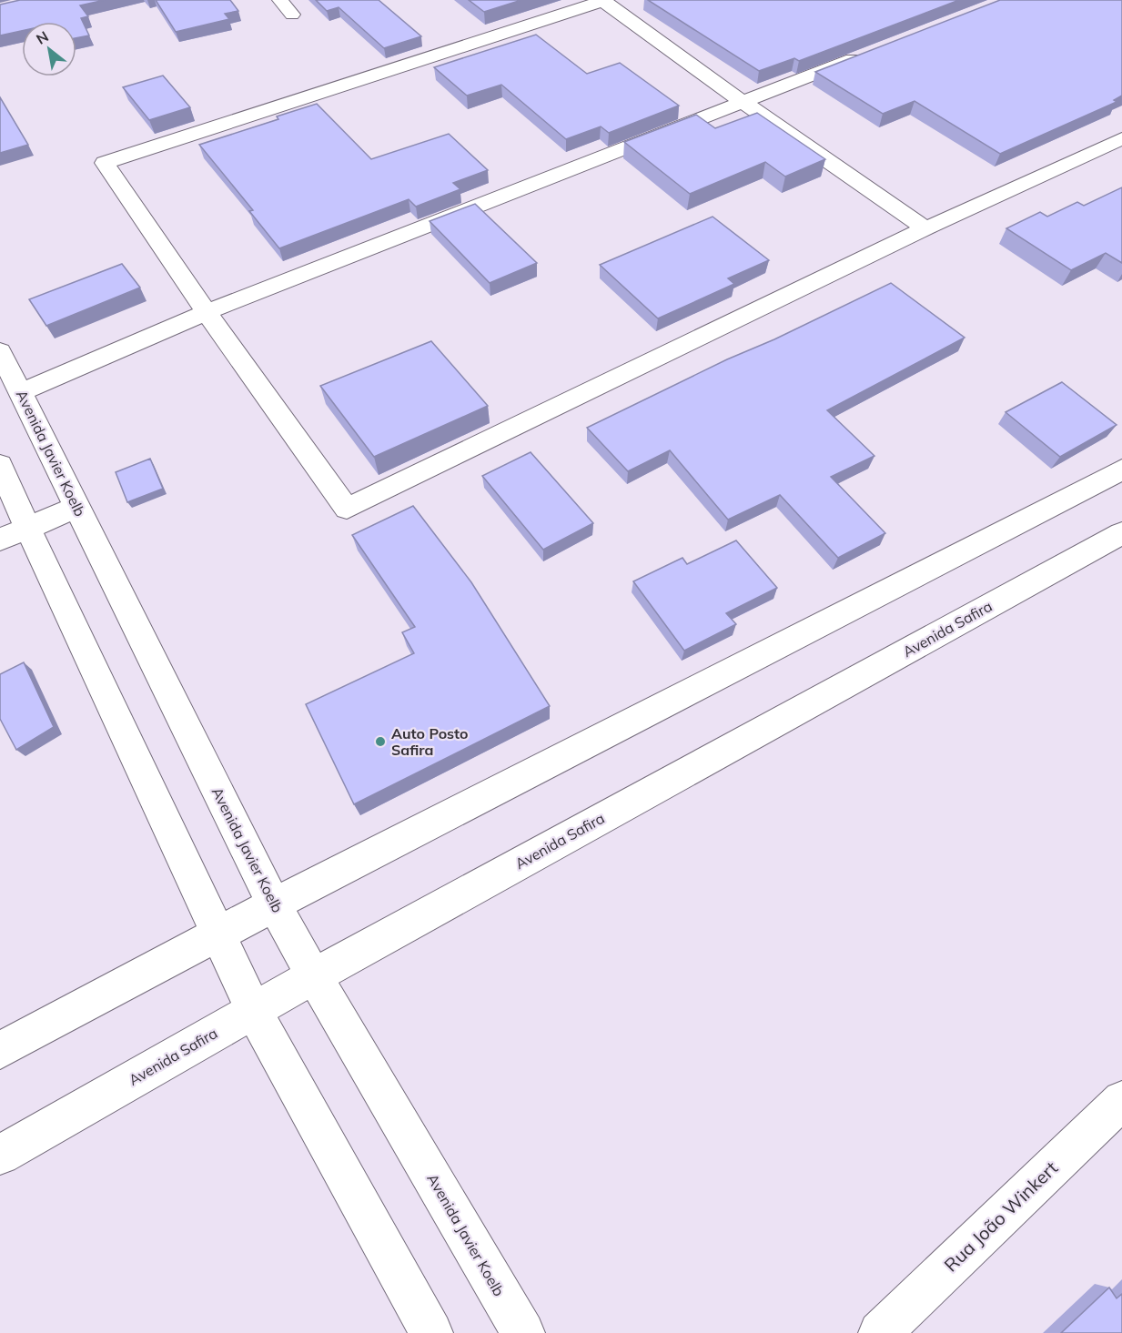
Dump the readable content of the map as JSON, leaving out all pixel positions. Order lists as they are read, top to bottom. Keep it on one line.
{"streets":{"street":["Avenida Javier Koelb","Avenida Safira","Rua João Winkert"]},"crossings":[["Avenida Javier Koelb","Avenida Safira"]],"places":["Auto Posto Safira"],"north":"top left"}
